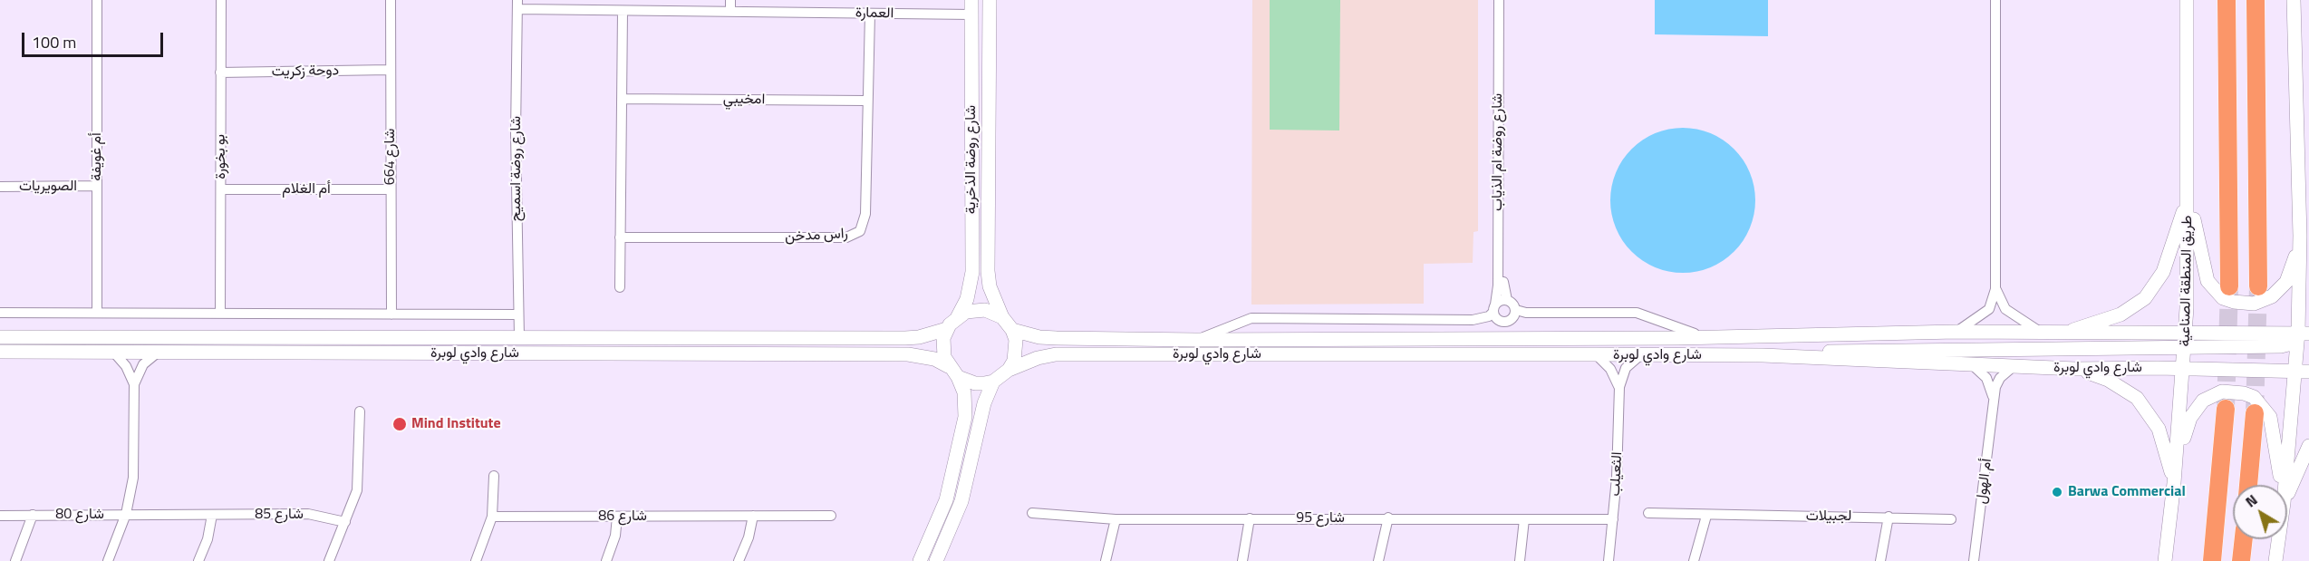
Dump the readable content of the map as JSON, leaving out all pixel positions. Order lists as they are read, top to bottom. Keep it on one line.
{"streets":{"street":["العمارة","دوحة زكريت","امخيبي","شارع روضة ام الذياب","أم غويفة","بو بخورة","شارع 664","شارع روضة الذخرية","شارع روضة اسميح","الصويريات","أم الغلام","راس مدخن","طريق المنطقة الصناعية","شارع وادي لوبرة","الثعيلب","أم الهول","شارع 80","شارع 85","شارع 86","لجبيلات","شارع 95"]},"crossings":[["العمارة","شارع روضة الذخرية"],["العمارة","شارع روضة اسميح"],["العمارة","راس مدخن"],["دوحة زكريت","بو بخورة"],["دوحة زكريت","شارع 664"],["امخيبي","راس مدخن"],["أم غويفة","الصويريات"],["بو بخورة","أم الغلام"],["شارع 664","أم الغلام"],["شارع روضة الذخرية","شارع وادي لوبرة"],["شارع روضة اسميح","شارع وادي لوبرة"],["طريق المنطقة الصناعية","شارع وادي لوبرة"],["شارع وادي لوبرة","الثعيلب"],["شارع وادي لوبرة","أم الهول"],["الثعيلب","شارع 95"],["شارع 80","شارع 85"]],"places":["Mind Institute","Barwa Commercial"],"scale_bar":"100 m","north":"top left"}
